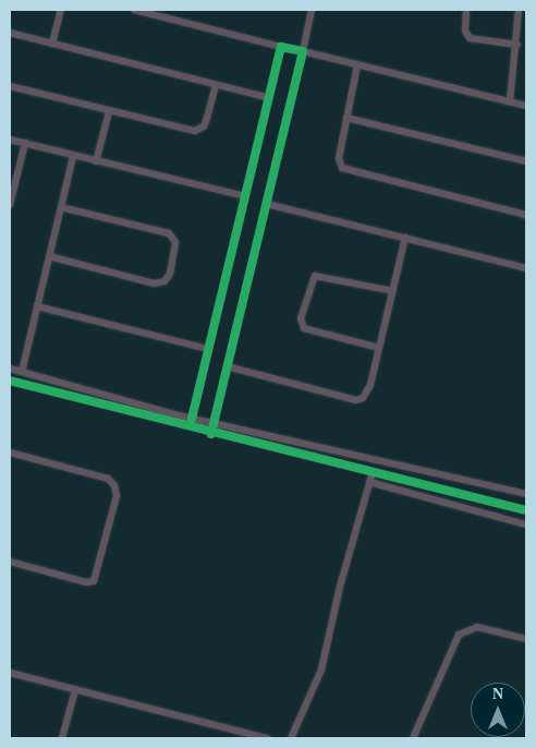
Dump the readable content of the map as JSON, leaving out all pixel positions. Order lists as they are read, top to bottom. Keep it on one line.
{"north":"top"}
